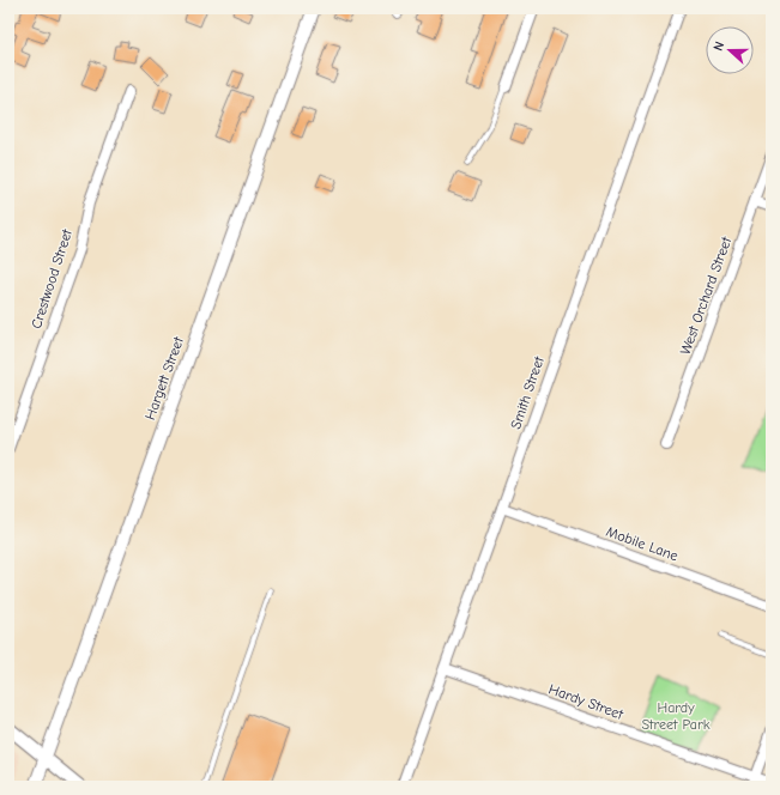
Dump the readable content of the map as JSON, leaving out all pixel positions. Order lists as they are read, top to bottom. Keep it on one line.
{"streets":{"street":["Crestwood Street","West Orchard Street","Hargett Street","Smith Street","Mobile Lane","Hardy Street"]},"crossings":[["Smith Street","Mobile Lane"],["Smith Street","Hardy Street"]],"parks":["Hardy Street Park"],"north":"left"}
